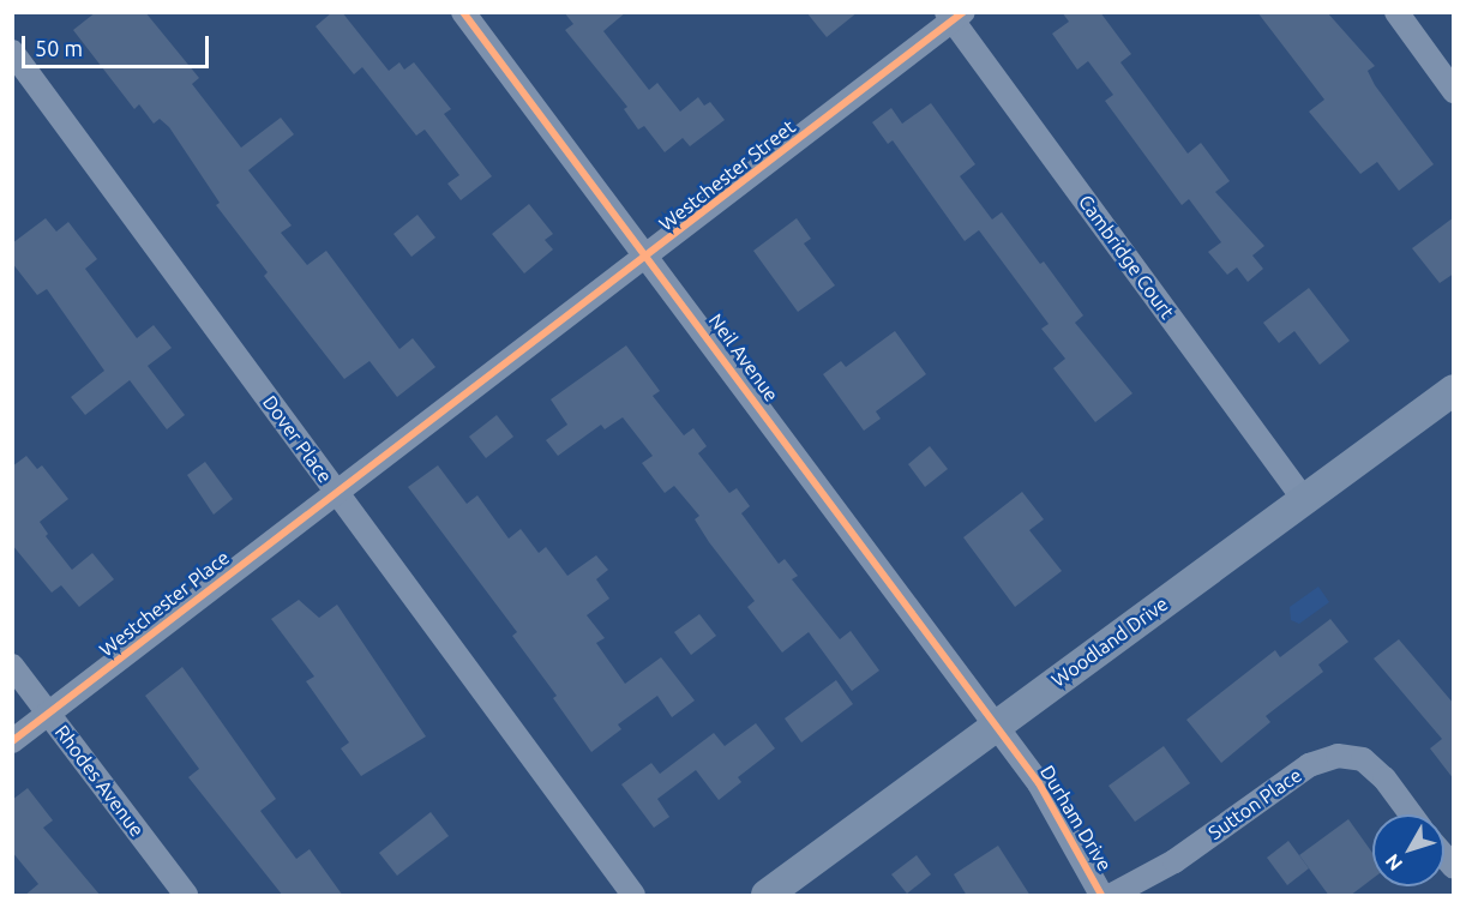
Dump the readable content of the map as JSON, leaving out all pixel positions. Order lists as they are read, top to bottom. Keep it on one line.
{"streets":{"main road":["Woodland Drive"],"street":["Westchester Street","Cambridge Court","Neil Avenue","Dover Place","Westchester Place","Rhodes Avenue","Sutton Place","Durham Drive"]},"crossings":[["Westchester Street","Cambridge Court"],["Westchester Street","Neil Avenue"],["Westchester Street","Dover Place"],["Westchester Street","Westchester Place"],["Cambridge Court","Woodland Drive"],["Neil Avenue","Woodland Drive"],["Neil Avenue","Durham Drive"],["Dover Place","Westchester Place"],["Westchester Place","Rhodes Avenue"],["Woodland Drive","Durham Drive"]],"scale_bar":"50 m","north":"bottom left"}
